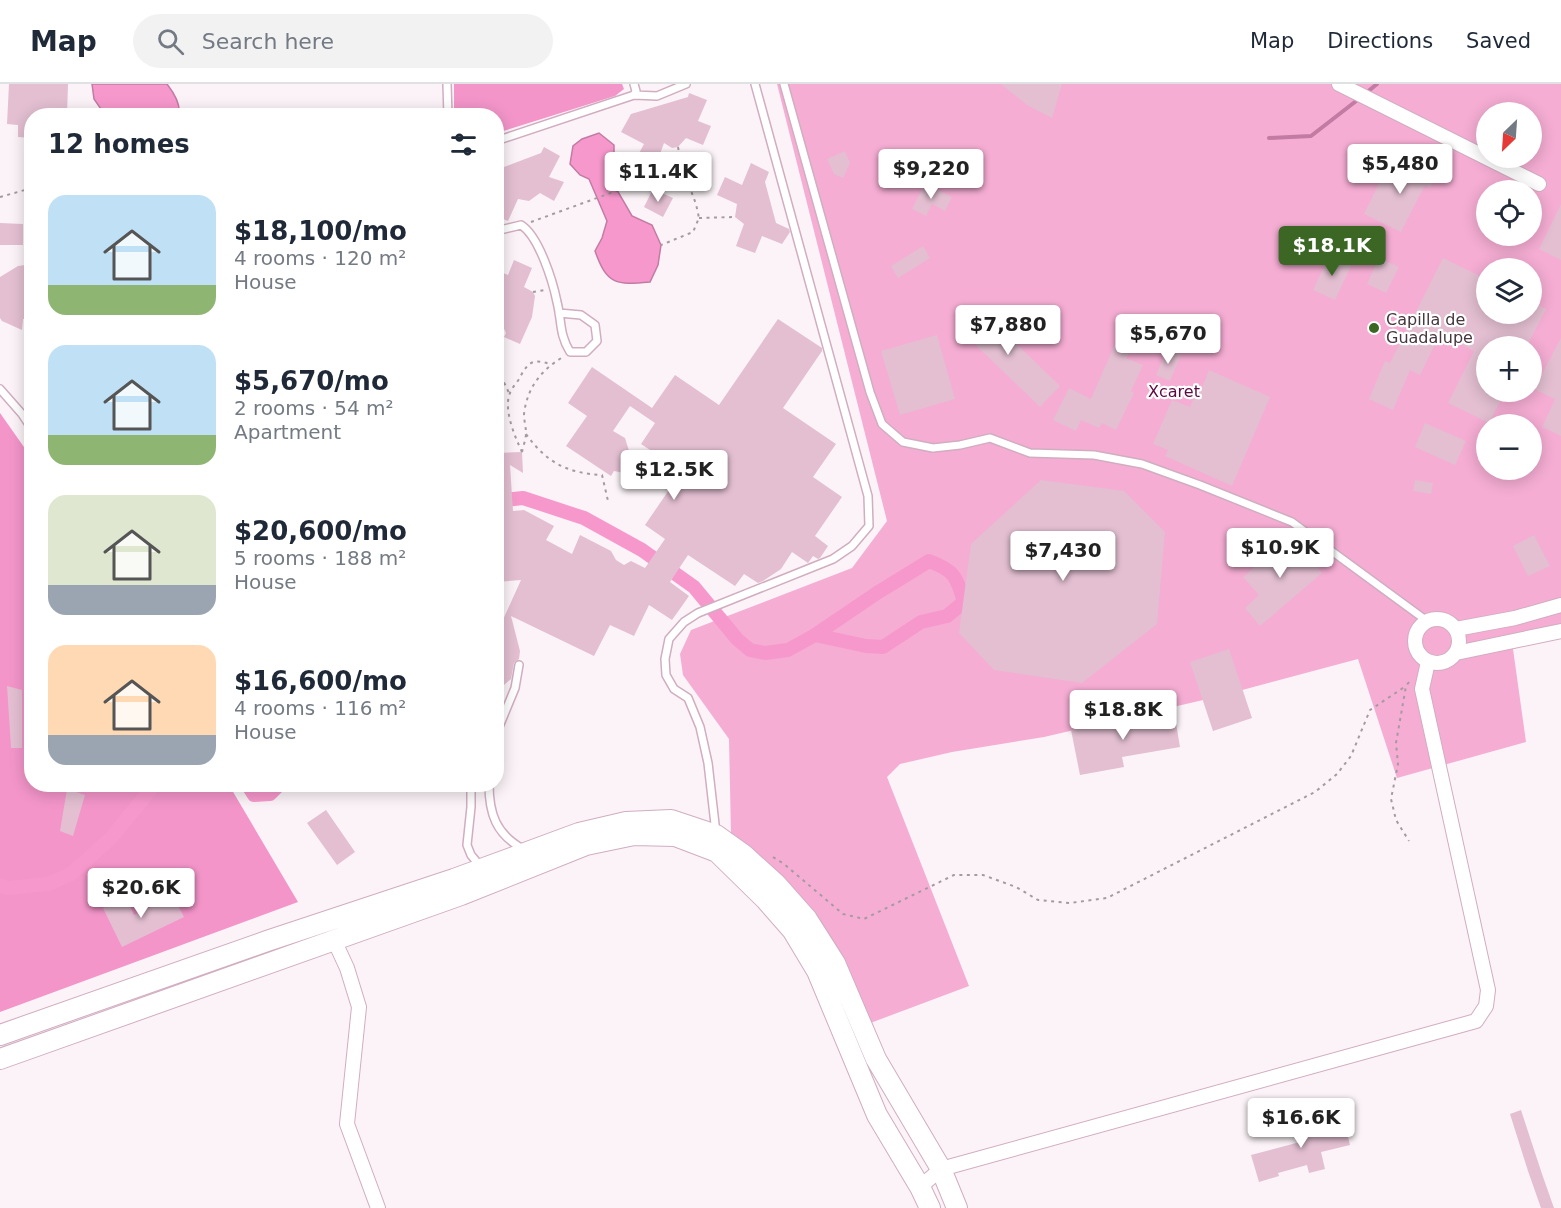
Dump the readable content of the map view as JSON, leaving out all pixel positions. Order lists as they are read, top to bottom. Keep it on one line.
{"parks":["Xcaret"],"places":["Capilla de Guadalupe"],"north":"bottom left","page":{"header":"Map","search":"Search here","nav":["Map","Directions","Saved"],"map_buttons":["+","−"],"heading":"12 homes","price":["$5,480","$9,220","$11.4K","$18.1K","$7,880","$5,670","$12.5K","$10.9K","$7,430","$18.8K","$20.6K","$16.6K"],"list":[{"name":"$18,100/mo","note":"4 rooms · 120 m² · House"},{"name":"$5,670/mo","note":"2 rooms · 54 m² · Apartment"},{"name":"$20,600/mo","note":"5 rooms · 188 m² · House"},{"name":"$16,600/mo","note":"4 rooms · 116 m² · House"}]}}
